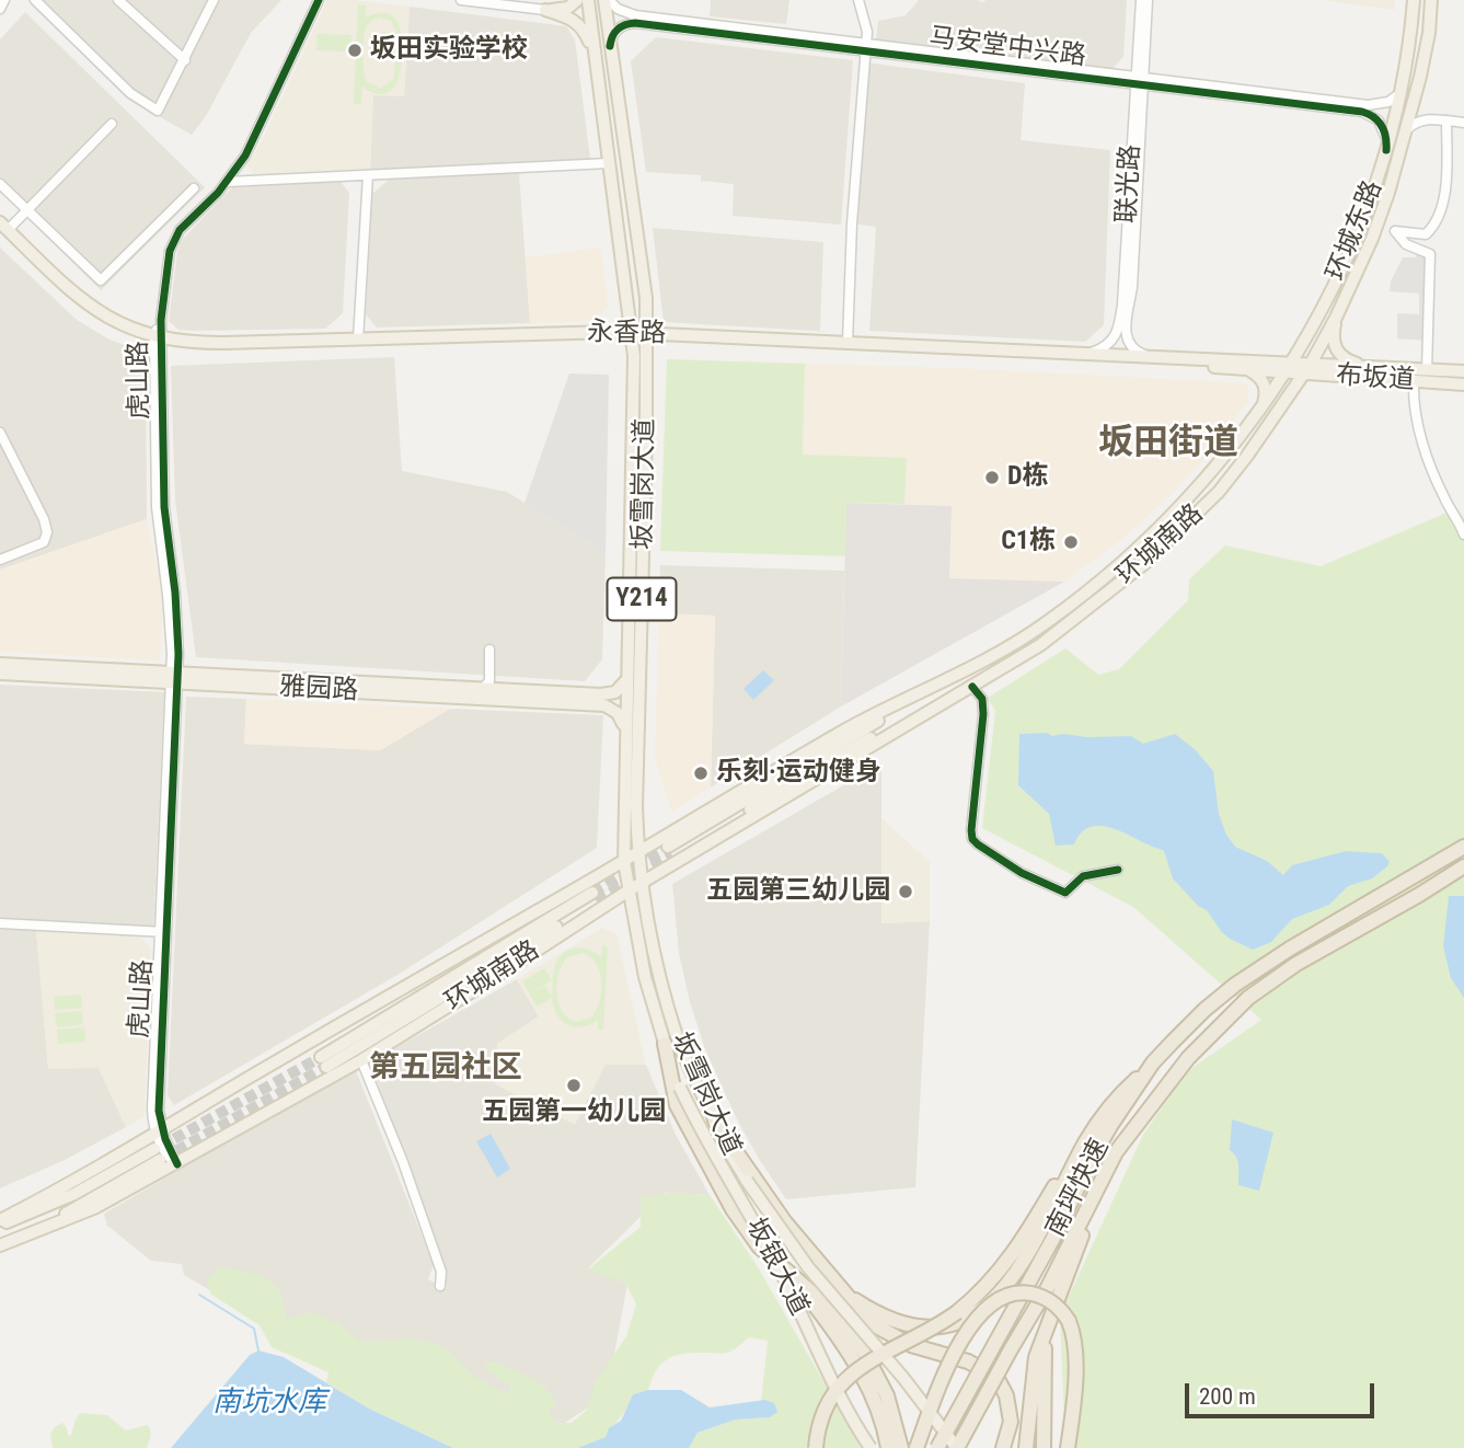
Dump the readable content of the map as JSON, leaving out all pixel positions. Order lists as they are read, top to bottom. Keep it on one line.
{"streets":{"highway":["南坪快速"],"main road":["环城东路","永香路","布坂道","坂雪岗大道","环城南路","Y214","雅园路","坂银大道"],"street":["马安堂中兴路","联光路","虎山路"]},"crossings":[["马安堂中兴路","联光路"],["马安堂中兴路","环城东路"],["马安堂中兴路","坂雪岗大道"],["联光路","永香路"],["环城东路","永香路"],["环城东路","布坂道"],["环城东路","环城南路"],["永香路","布坂道"],["永香路","虎山路"],["永香路","坂雪岗大道"],["永香路","环城南路"],["布坂道","环城南路"],["虎山路","环城南路"],["虎山路","雅园路"],["坂雪岗大道","环城南路"],["坂雪岗大道","雅园路"],["坂雪岗大道","坂银大道"],["南坪快速","坂银大道"]],"districts":["坂田街道","第五园社区"],"water":["南坑水库"],"places":["坂田实验学校","D栋","C1栋","乐刻·运动健身","五园第三幼儿园","五园第一幼儿园"],"scale_bar":"200 m"}
